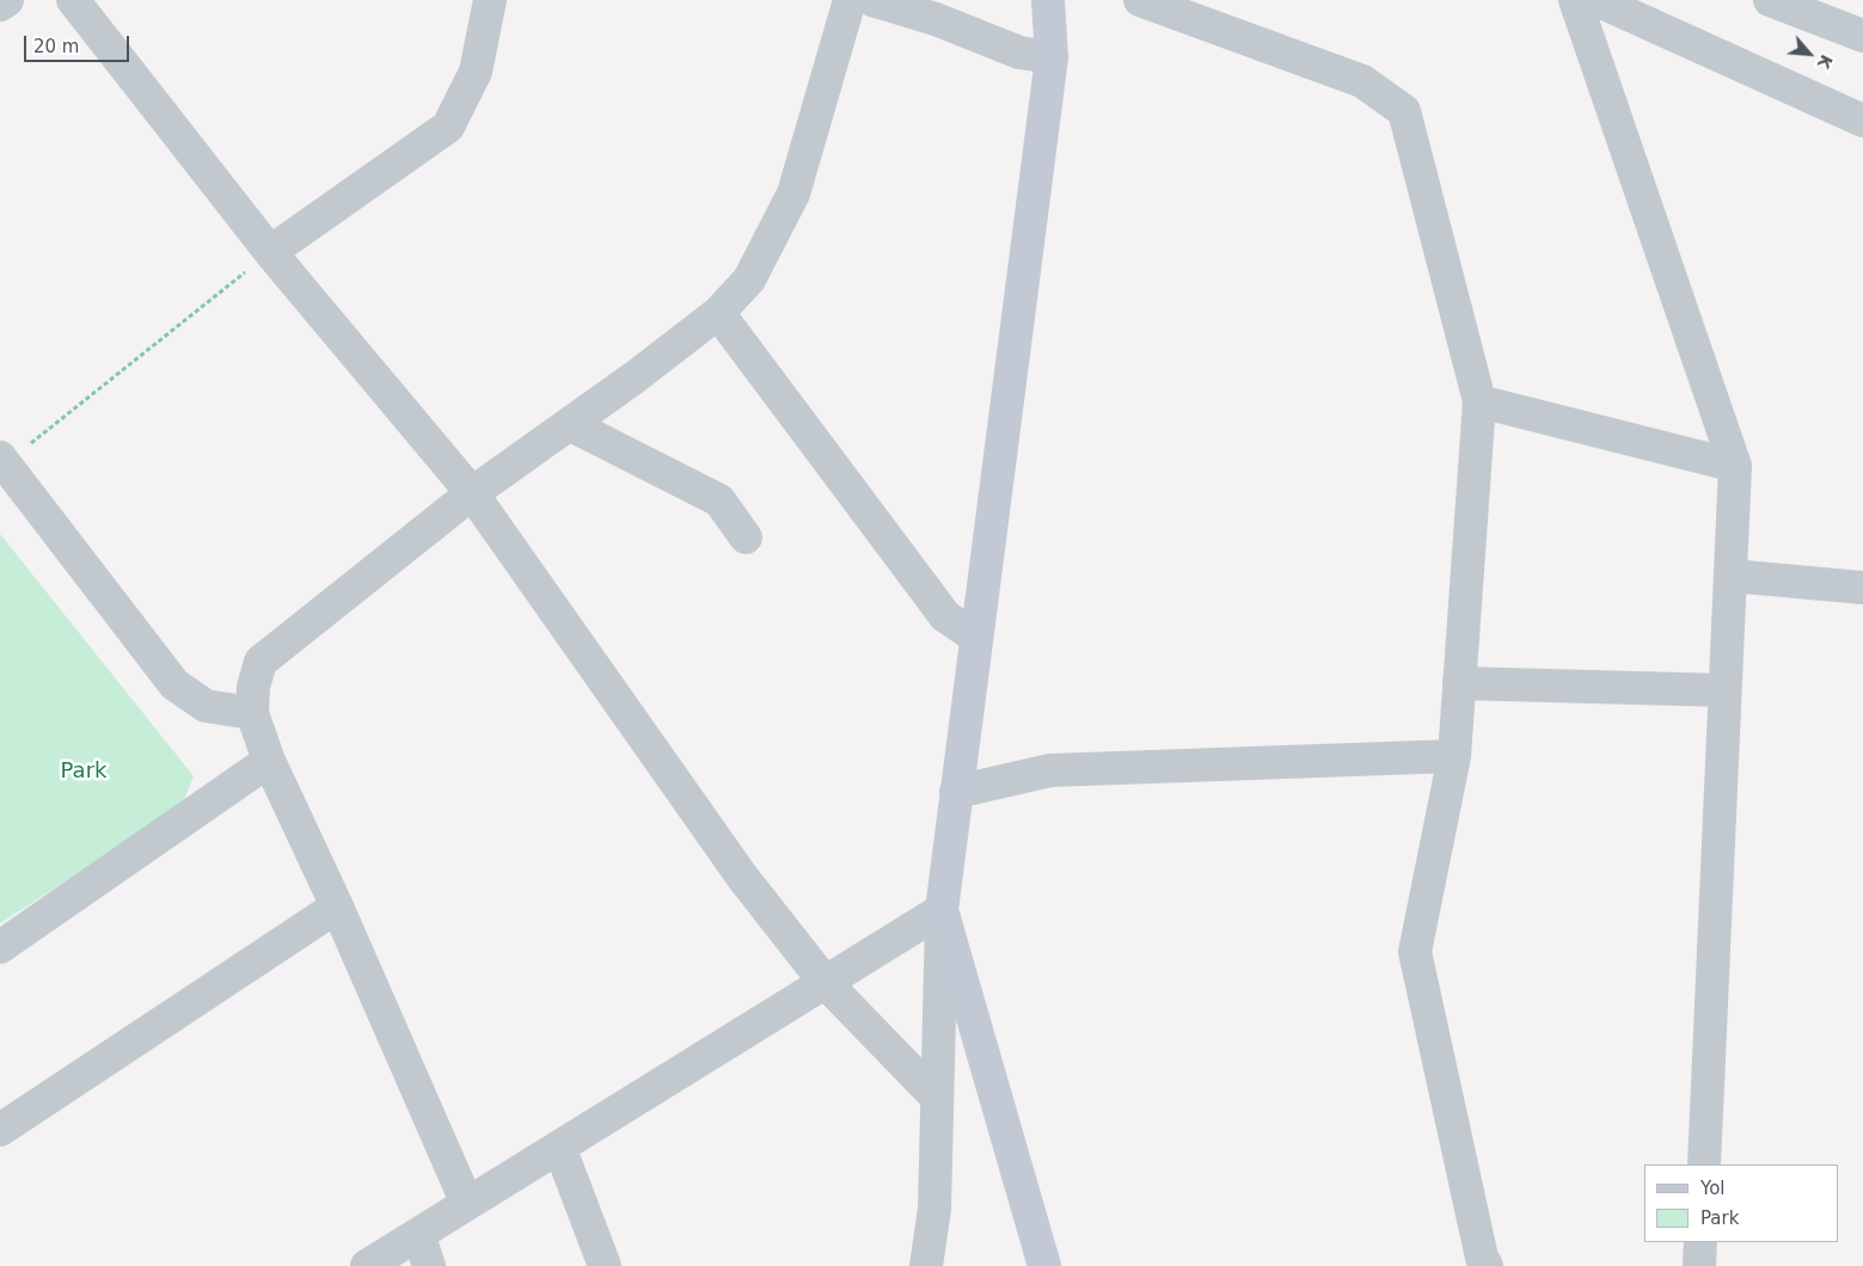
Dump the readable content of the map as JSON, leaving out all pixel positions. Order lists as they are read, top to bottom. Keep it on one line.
{"parks":["Park"],"legend":["Yol","Park"],"scale_bar":"20 m","north":"bottom right"}
